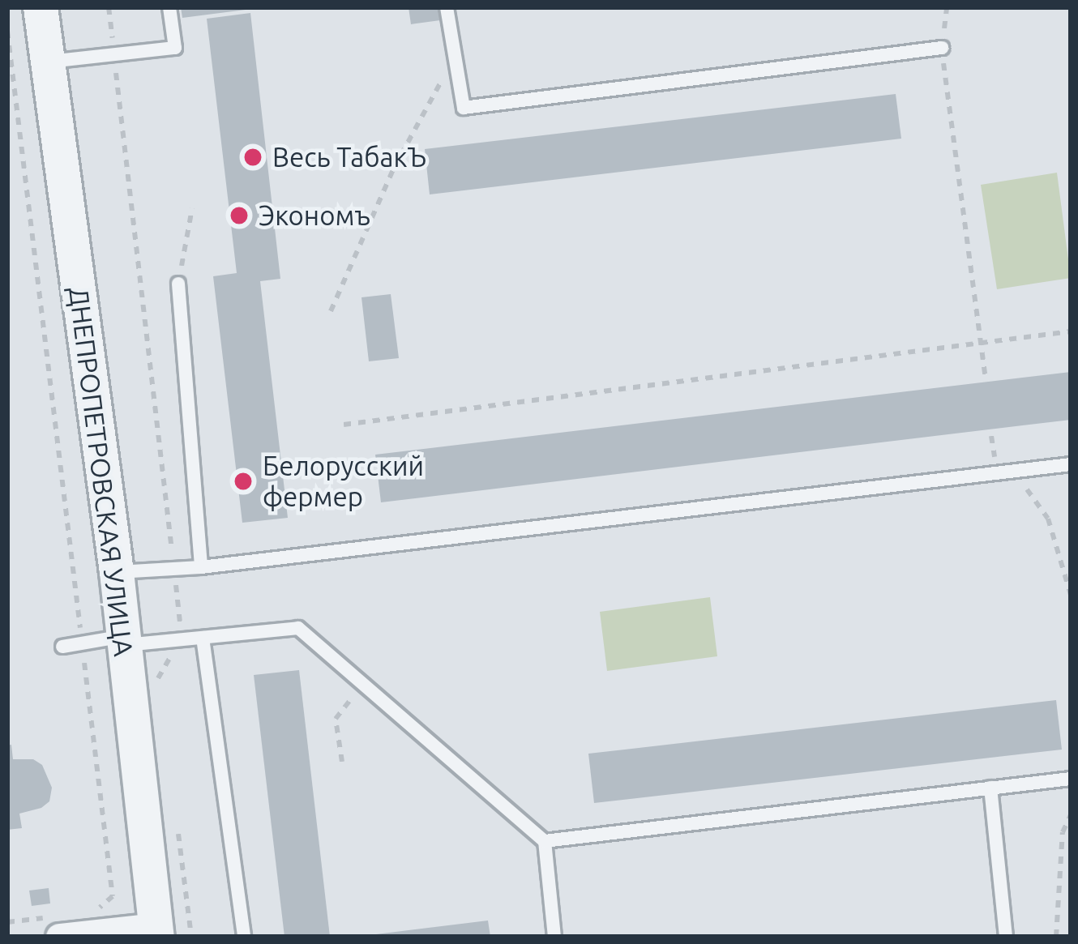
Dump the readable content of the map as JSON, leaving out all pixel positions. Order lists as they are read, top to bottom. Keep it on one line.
{"streets":{"street":["ДНЕПРОПЕТРОВСКАЯ УЛИЦА"]},"places":["Весь ТабакЪ","Экономъ","Белорусский фермер"]}
